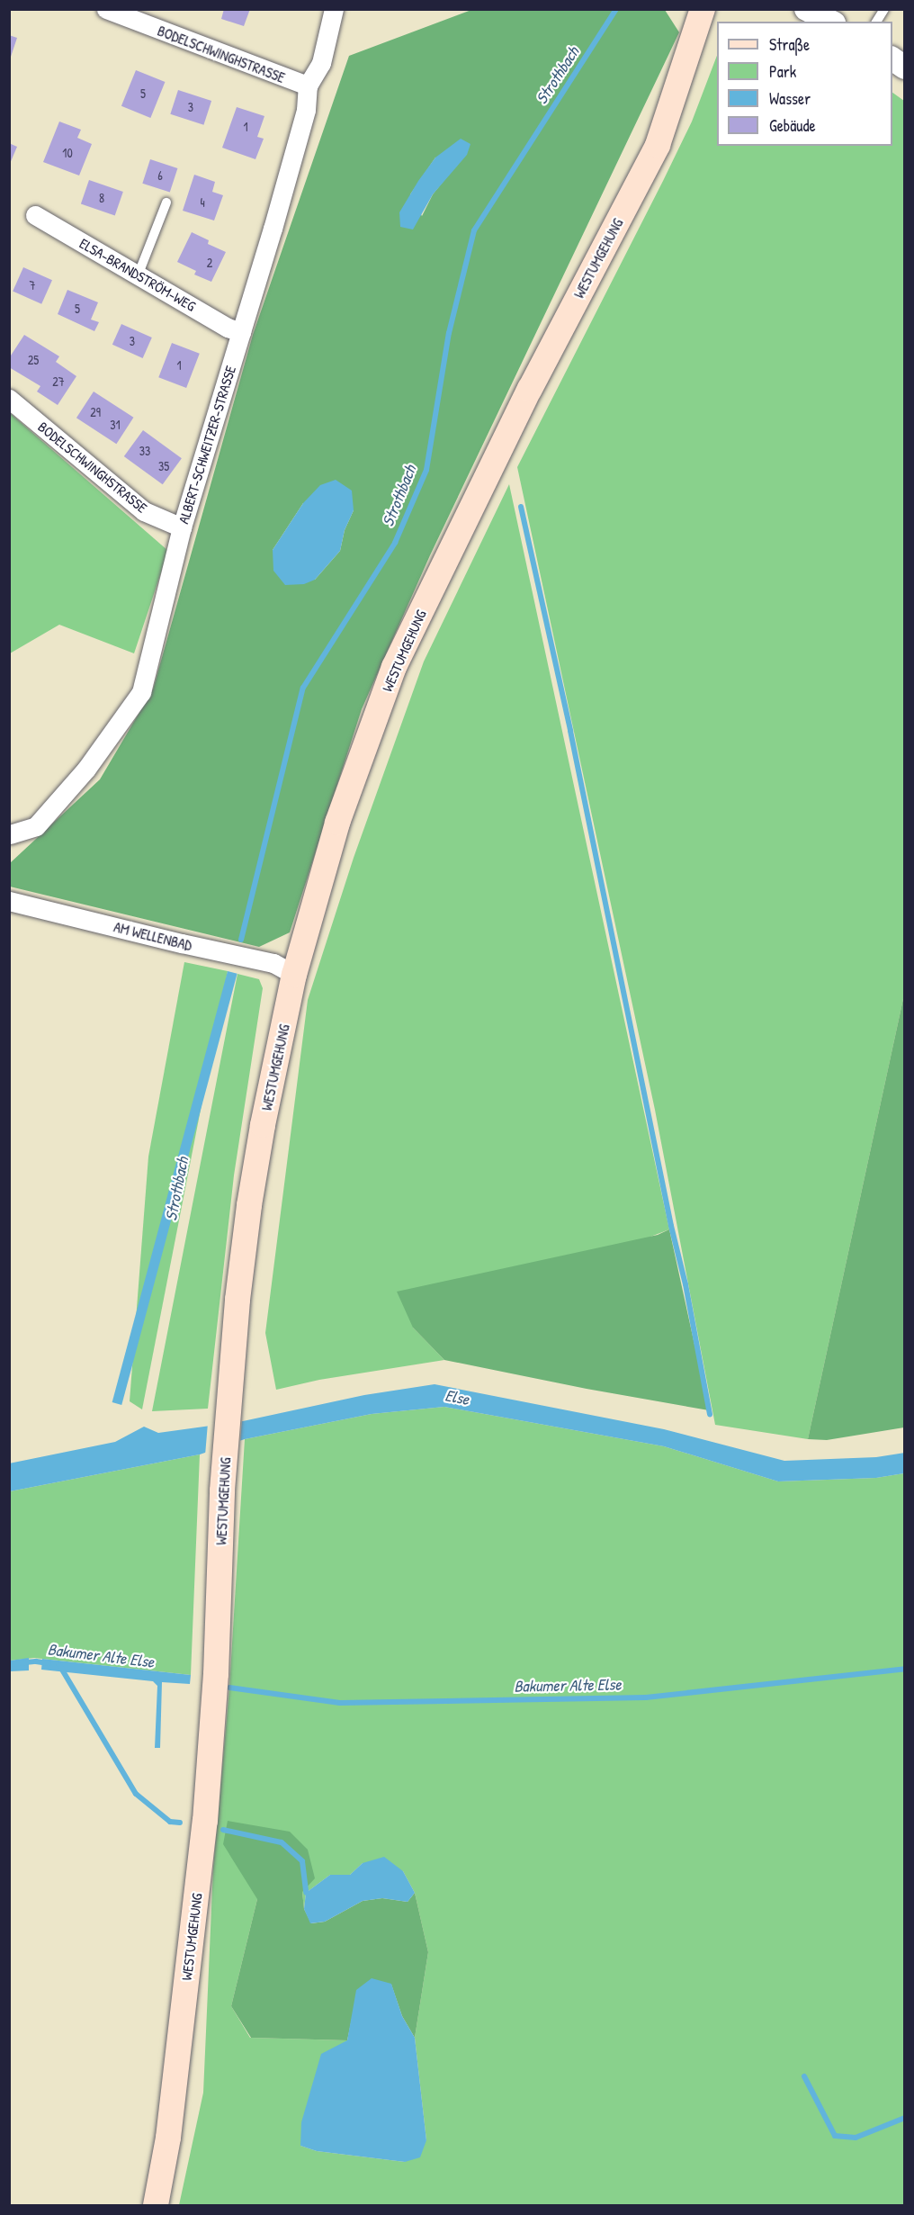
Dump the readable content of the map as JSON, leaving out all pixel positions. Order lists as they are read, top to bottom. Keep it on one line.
{"streets":{"main road":["WESTUMGEHUNG"],"street":["BODELSCHWINGHSTRASSE","ELSA-BRANDSTRÖM-WEG","ALBERT-SCHWEITZER-STRASSE","AM WELLENBAD"]},"crossings":[["BODELSCHWINGHSTRASSE","ALBERT-SCHWEITZER-STRASSE"],["WESTUMGEHUNG","AM WELLENBAD"],["ELSA-BRANDSTRÖM-WEG","ALBERT-SCHWEITZER-STRASSE"]],"water":["Strothbach","Else","Bakumer Alte Else"],"house_numbers":["5","3","1","10","6","8","4","2","7","5","3","25","1","27","29","31","33","35"],"legend":["Straße","Park","Wasser","Gebäude"]}
